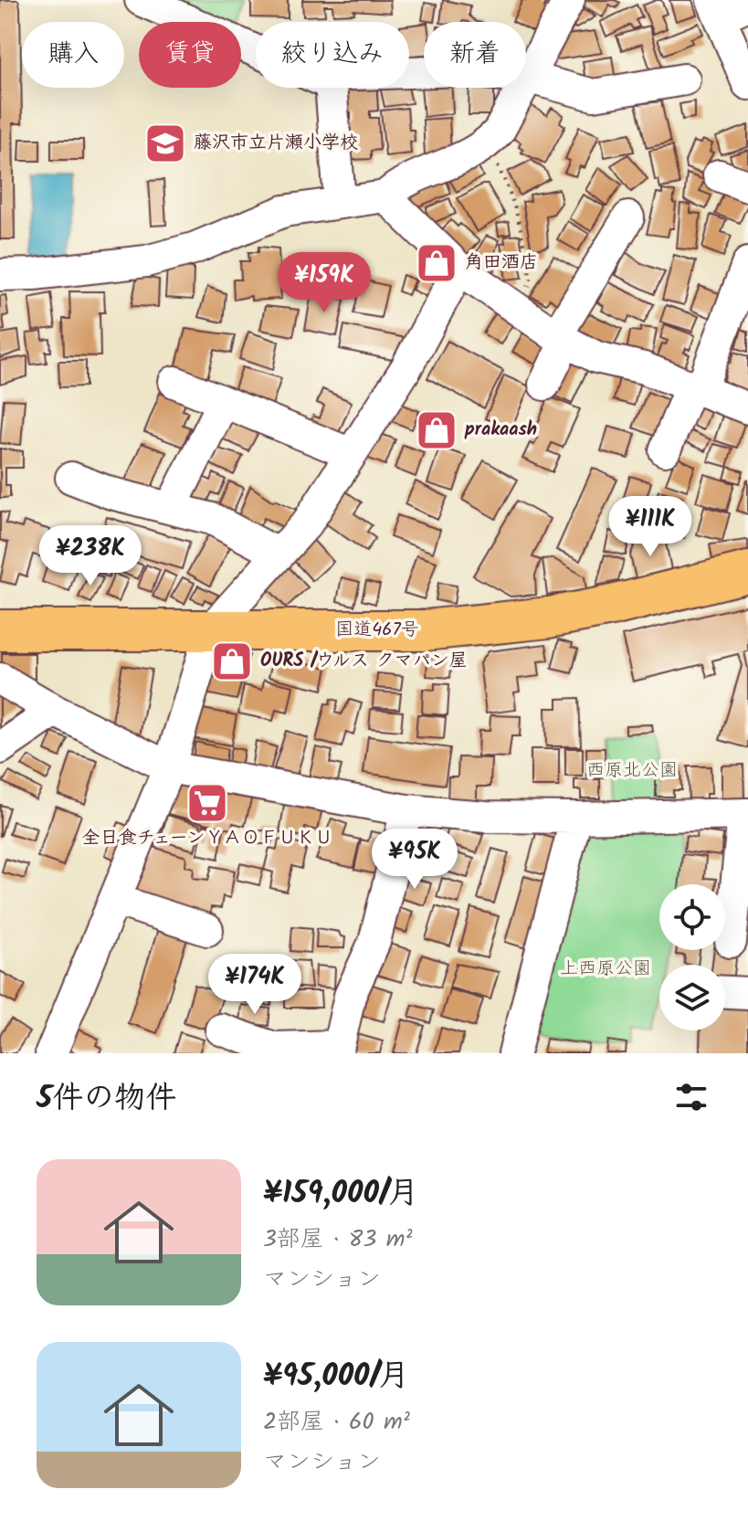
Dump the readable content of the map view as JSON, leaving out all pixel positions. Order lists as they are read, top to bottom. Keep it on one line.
{"streets":{"highway":["国道467号"]},"parks":["西原北公園","上西原公園"],"places":{"school or university":["藤沢市立片瀬小学校"],"shop":["角田酒店","prakaash","OURS /ウルス クマパン屋"],"supermarket":["全日食チェーンＹＡＯＦＵＫＵ"]},"page":{"chip":["購入","賃貸","絞り込み","新着"],"price":["¥159K","¥111K","¥238K","¥95K","¥174K"],"heading":"5件の物件","list":[{"name":"¥159,000/月","note":"3部屋 · 83 m² · マンション"},{"name":"¥95,000/月","note":"2部屋 · 60 m² · マンション"}]}}
